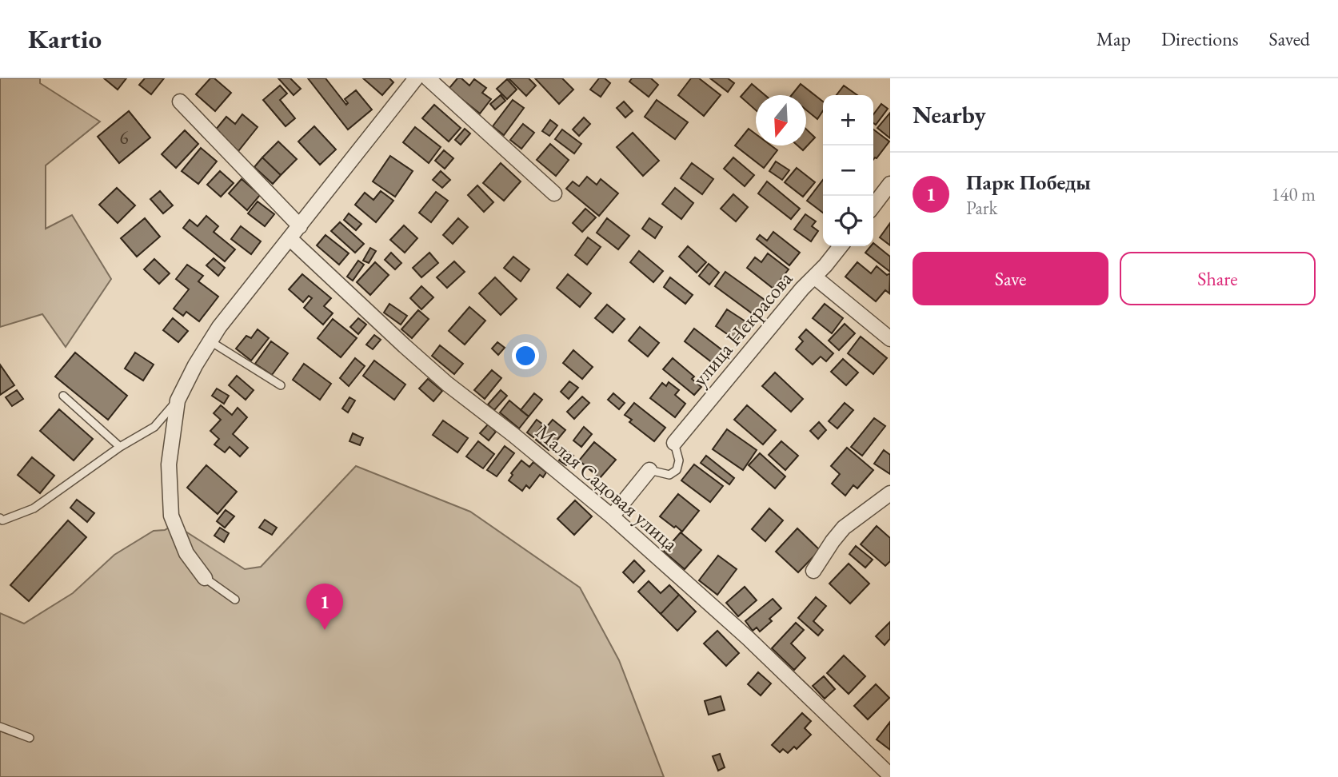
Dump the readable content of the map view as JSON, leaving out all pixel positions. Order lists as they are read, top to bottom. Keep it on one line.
{"streets":{"street":["улица Некрасова","Малая Садовая улица"]},"house_numbers":["6"],"north":"bottom","page":{"header":"Kartio","nav":["Map","Directions","Saved"],"heading":"Nearby","map_buttons":["+","−"],"list":[{"mark":"1","name":"Парк Победы","note":"Park","value":"140 m"}],"buttons":["Save","Share"],"pins":"1"}}
